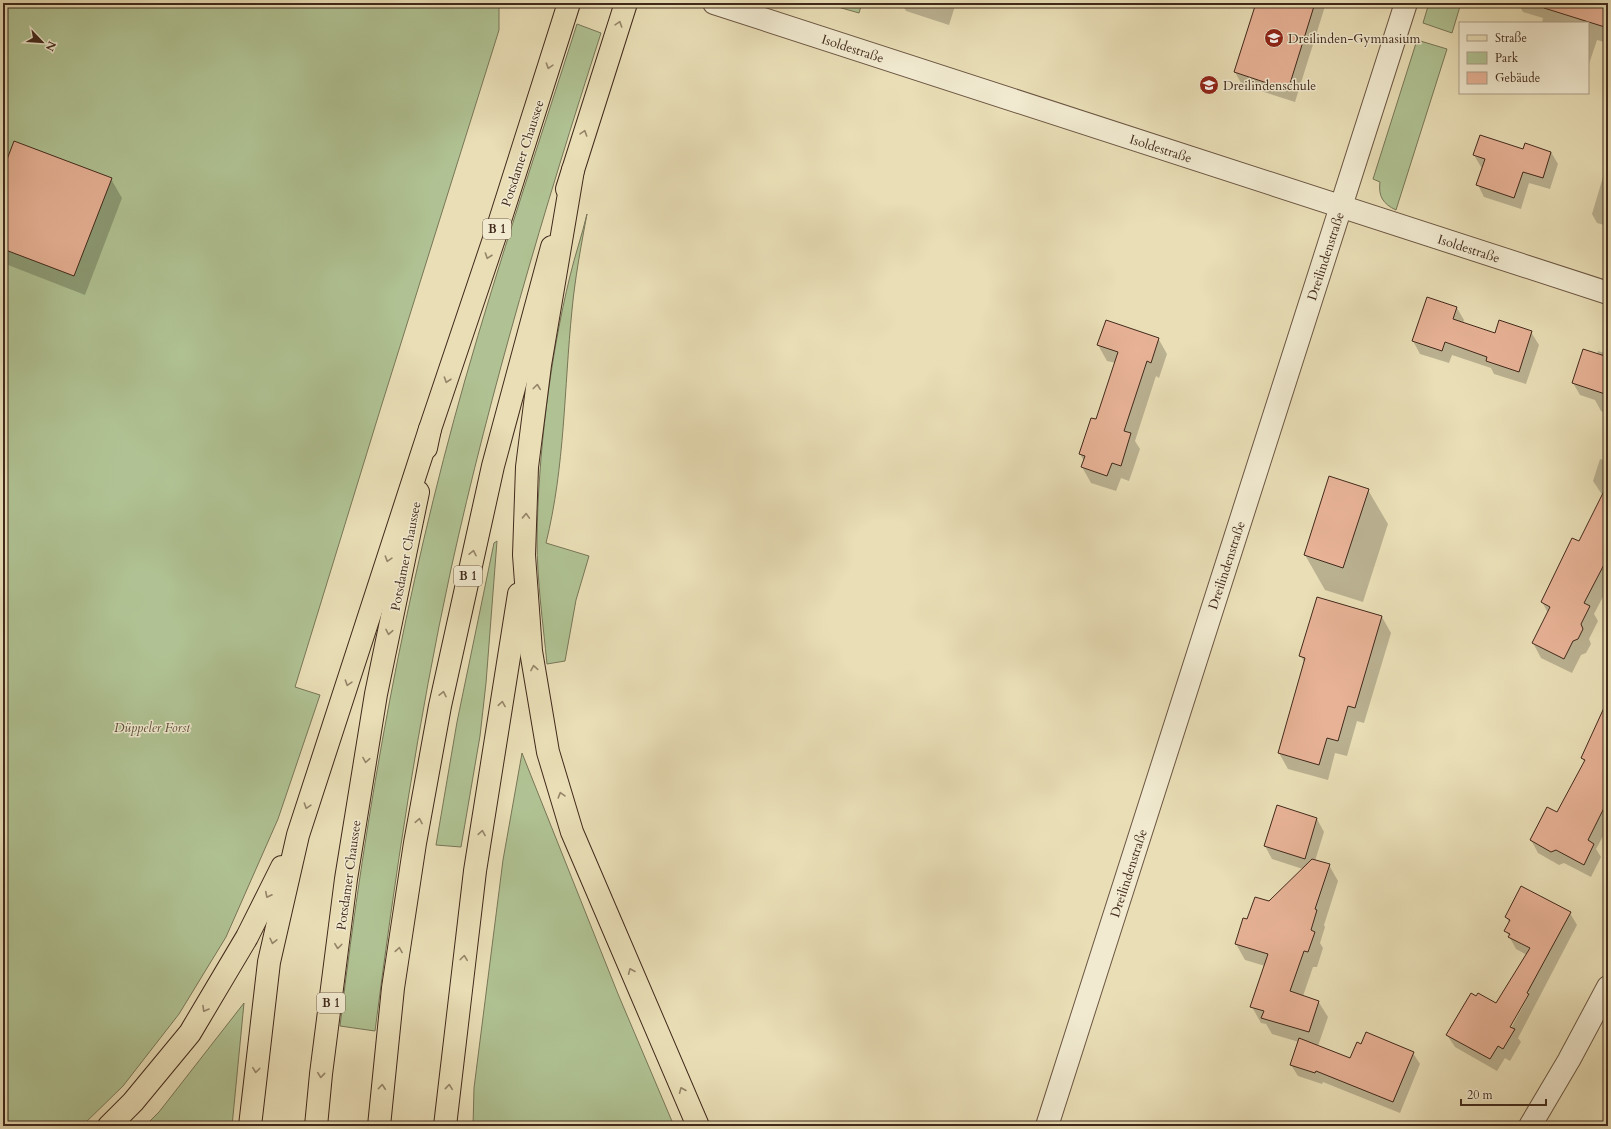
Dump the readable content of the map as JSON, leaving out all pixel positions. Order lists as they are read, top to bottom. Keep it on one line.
{"streets":{"main road":["Potsdamer Chaussee","B 1"],"street":["Isoldestraße","Dreilindenstraße"]},"crossings":[["Isoldestraße","Dreilindenstraße"]],"parks":["Düppeler Forst"],"places":{"school or university":["Dreilinden-Gymnasium","Dreilindenschule"]},"legend":["Straße","Park","Gebäude"],"scale_bar":"20 m","north":"bottom right"}
